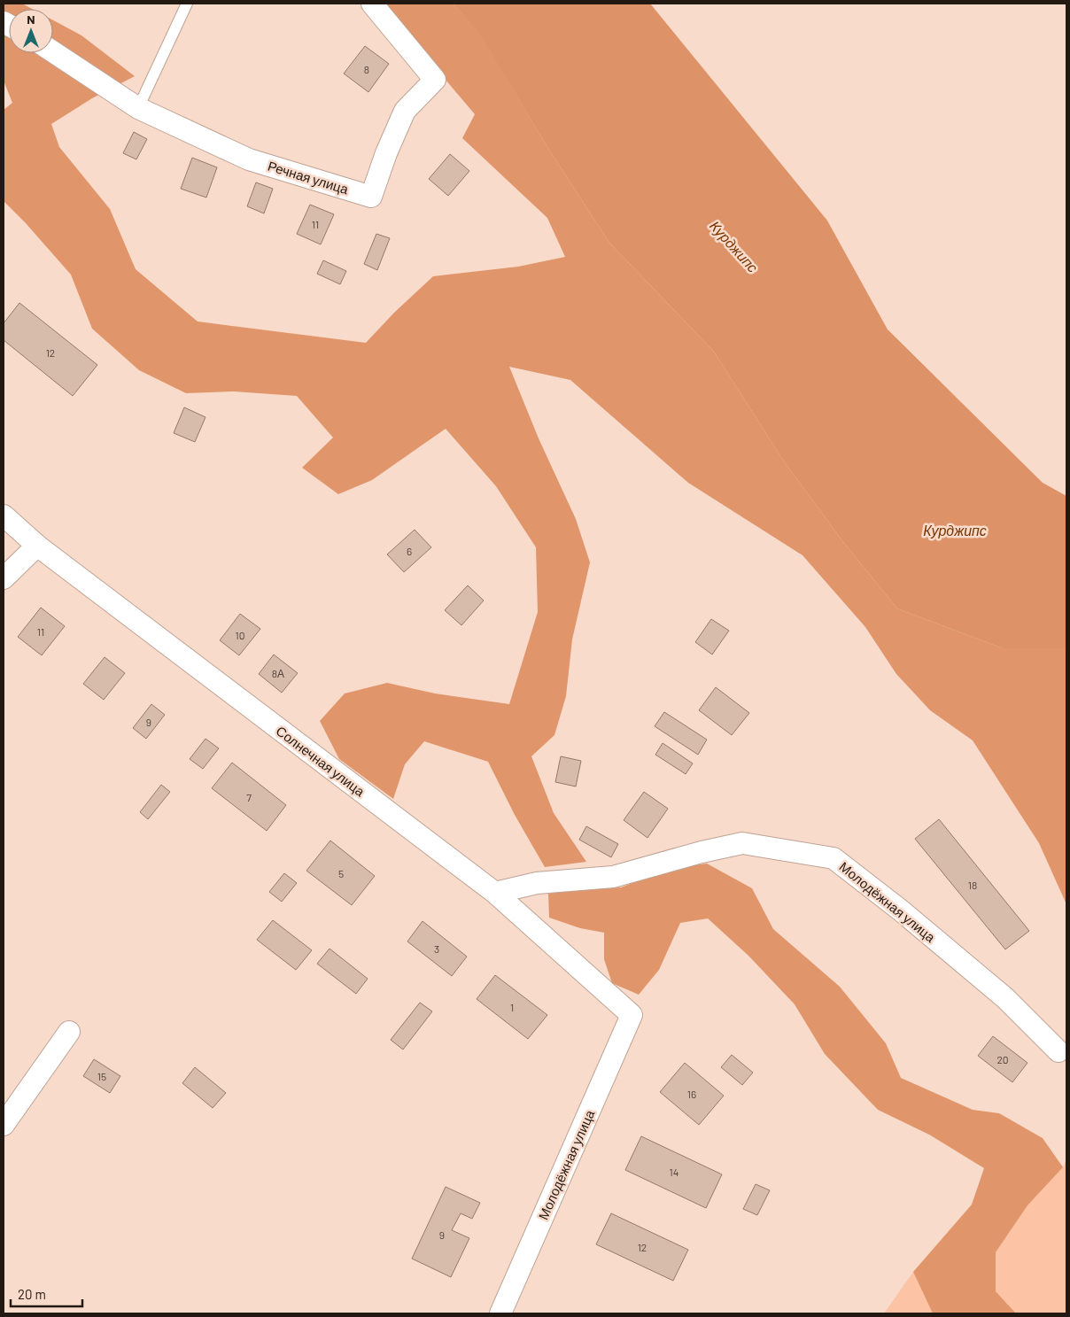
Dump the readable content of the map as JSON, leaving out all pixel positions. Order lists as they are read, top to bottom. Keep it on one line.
{"streets":{"street":["Речная улица","Солнечная улица","Молодёжная улица"]},"crossings":[["Солнечная улица","Молодёжная улица"]],"water":["Курджипс"],"house_numbers":["8","11","12","6","11","10","8А","9","7","5","18","3","1","20","15","16","14","9","12"],"scale_bar":"20 m","north":"top"}
